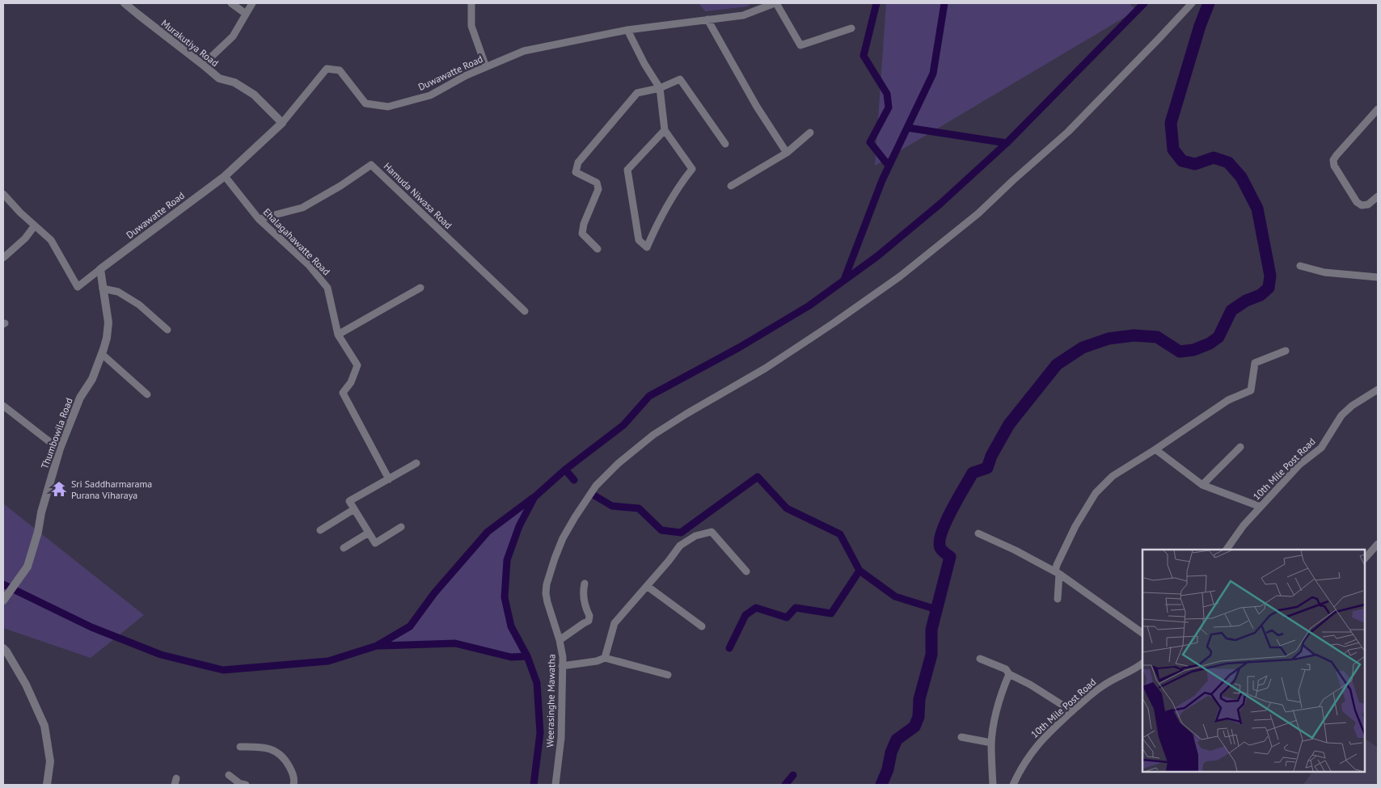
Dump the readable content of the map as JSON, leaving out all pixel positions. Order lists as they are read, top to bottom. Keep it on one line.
{"streets":{"street":["Murakutiya Road","Duwawatte Road","Hamuda Niwasa Road","Ehalagahawatte Road","Thumbowila Road","10th Mile Post Road","Weerasinghe Mawatha"]},"crossings":[["Murakutiya Road","Duwawatte Road"],["Duwawatte Road","Ehalagahawatte Road"],["Duwawatte Road","Thumbowila Road"],["Hamuda Niwasa Road","Ehalagahawatte Road"]],"places":{"temple":["Sri Saddharmarama Purana Viharaya"]}}
